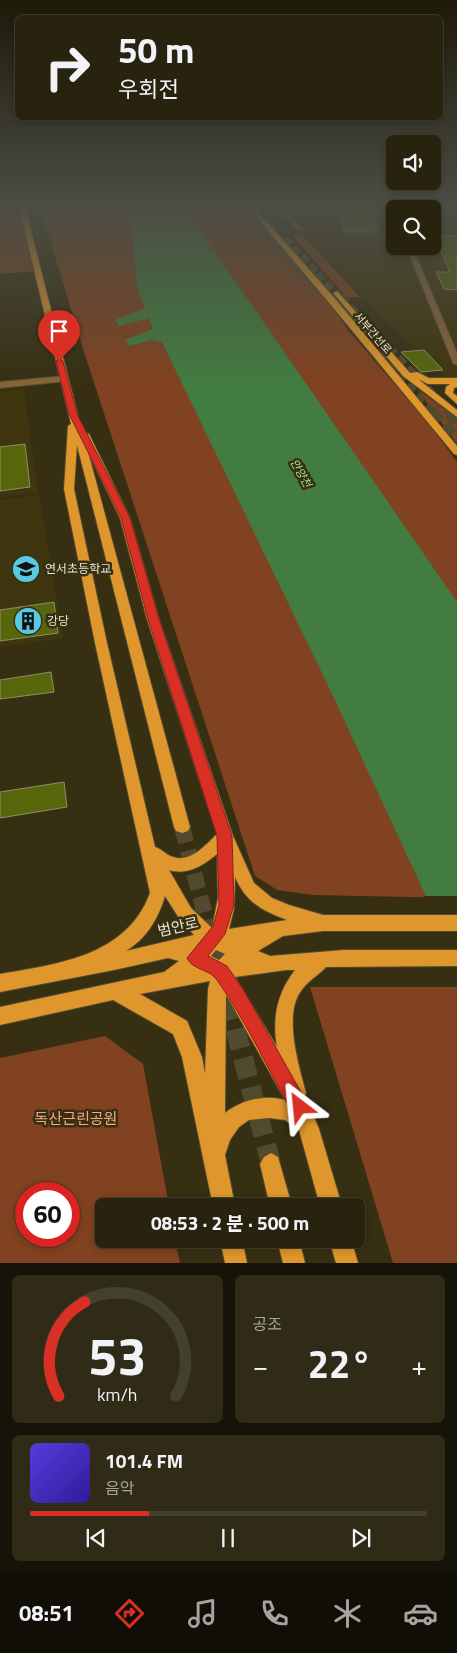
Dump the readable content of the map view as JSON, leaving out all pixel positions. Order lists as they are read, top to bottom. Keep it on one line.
{"streets":{"main road":["서부간선로","범안로"]},"water":["안양천"],"parks":["독산근린공원"],"places":{"school or university":["연서초등학교"],"building":["강당"]},"page":{"turn":["50 m","우회전"],"limit":"60","trip":"08:53 · 2 분 · 500 m","tile":"공조","heat":["−","22°","+"],"song":["101.4 FM","음악"],"tabs":"08:51","gauge":["53","km/h"]}}
